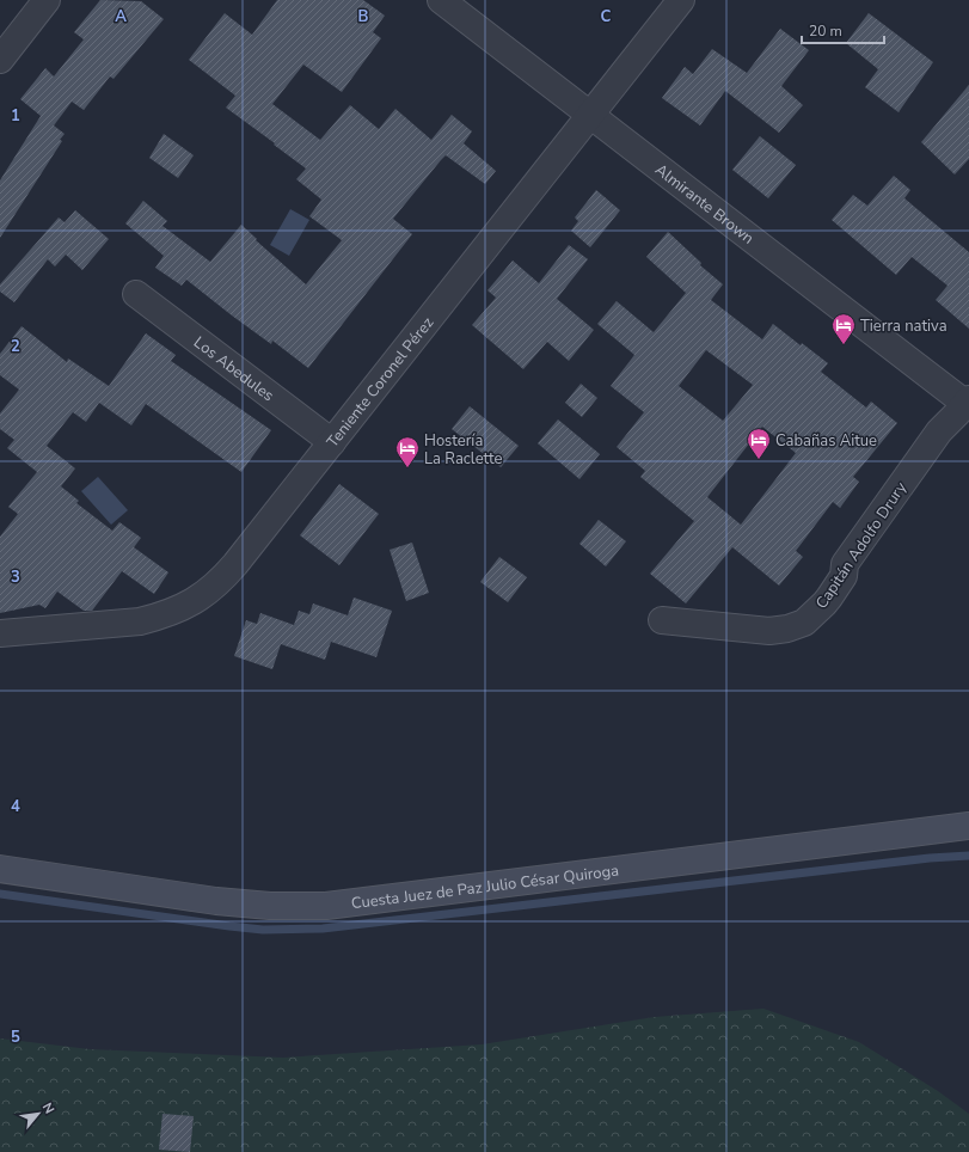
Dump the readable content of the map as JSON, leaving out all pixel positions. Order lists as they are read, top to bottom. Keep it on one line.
{"streets":{"street":["Almirante Brown","Los Abedules","Teniente Coronel Pérez","Capitán Adolfo Drury","Cuesta Juez de Paz Julio César Quiroga"]},"crossings":[["Almirante Brown","Teniente Coronel Pérez"],["Almirante Brown","Capitán Adolfo Drury"],["Los Abedules","Teniente Coronel Pérez"]],"places":{"hotel":["Tierra nativa","Cabañas Aitue","Hostería La Raclette"]},"scale_bar":"20 m","north":"top right","grid":{"columns":["A","B","C"],"rows":["1","2","3","4","5"]}}
